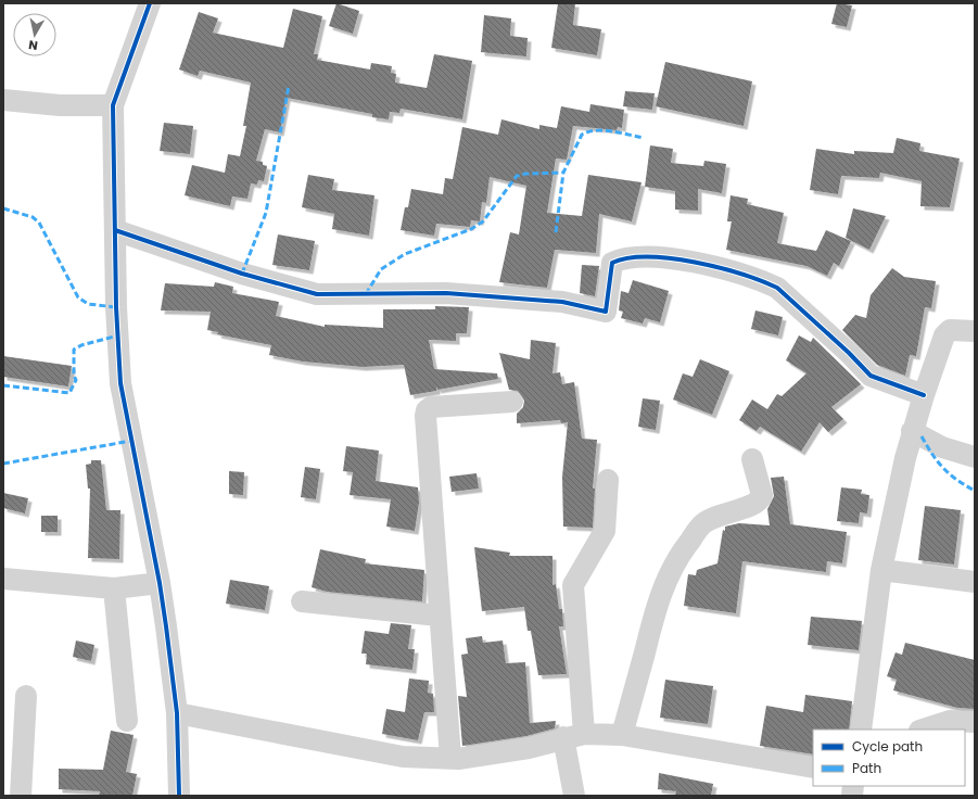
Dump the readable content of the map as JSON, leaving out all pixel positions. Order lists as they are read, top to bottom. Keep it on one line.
{"legend":["Cycle path","Path"],"north":"bottom"}
